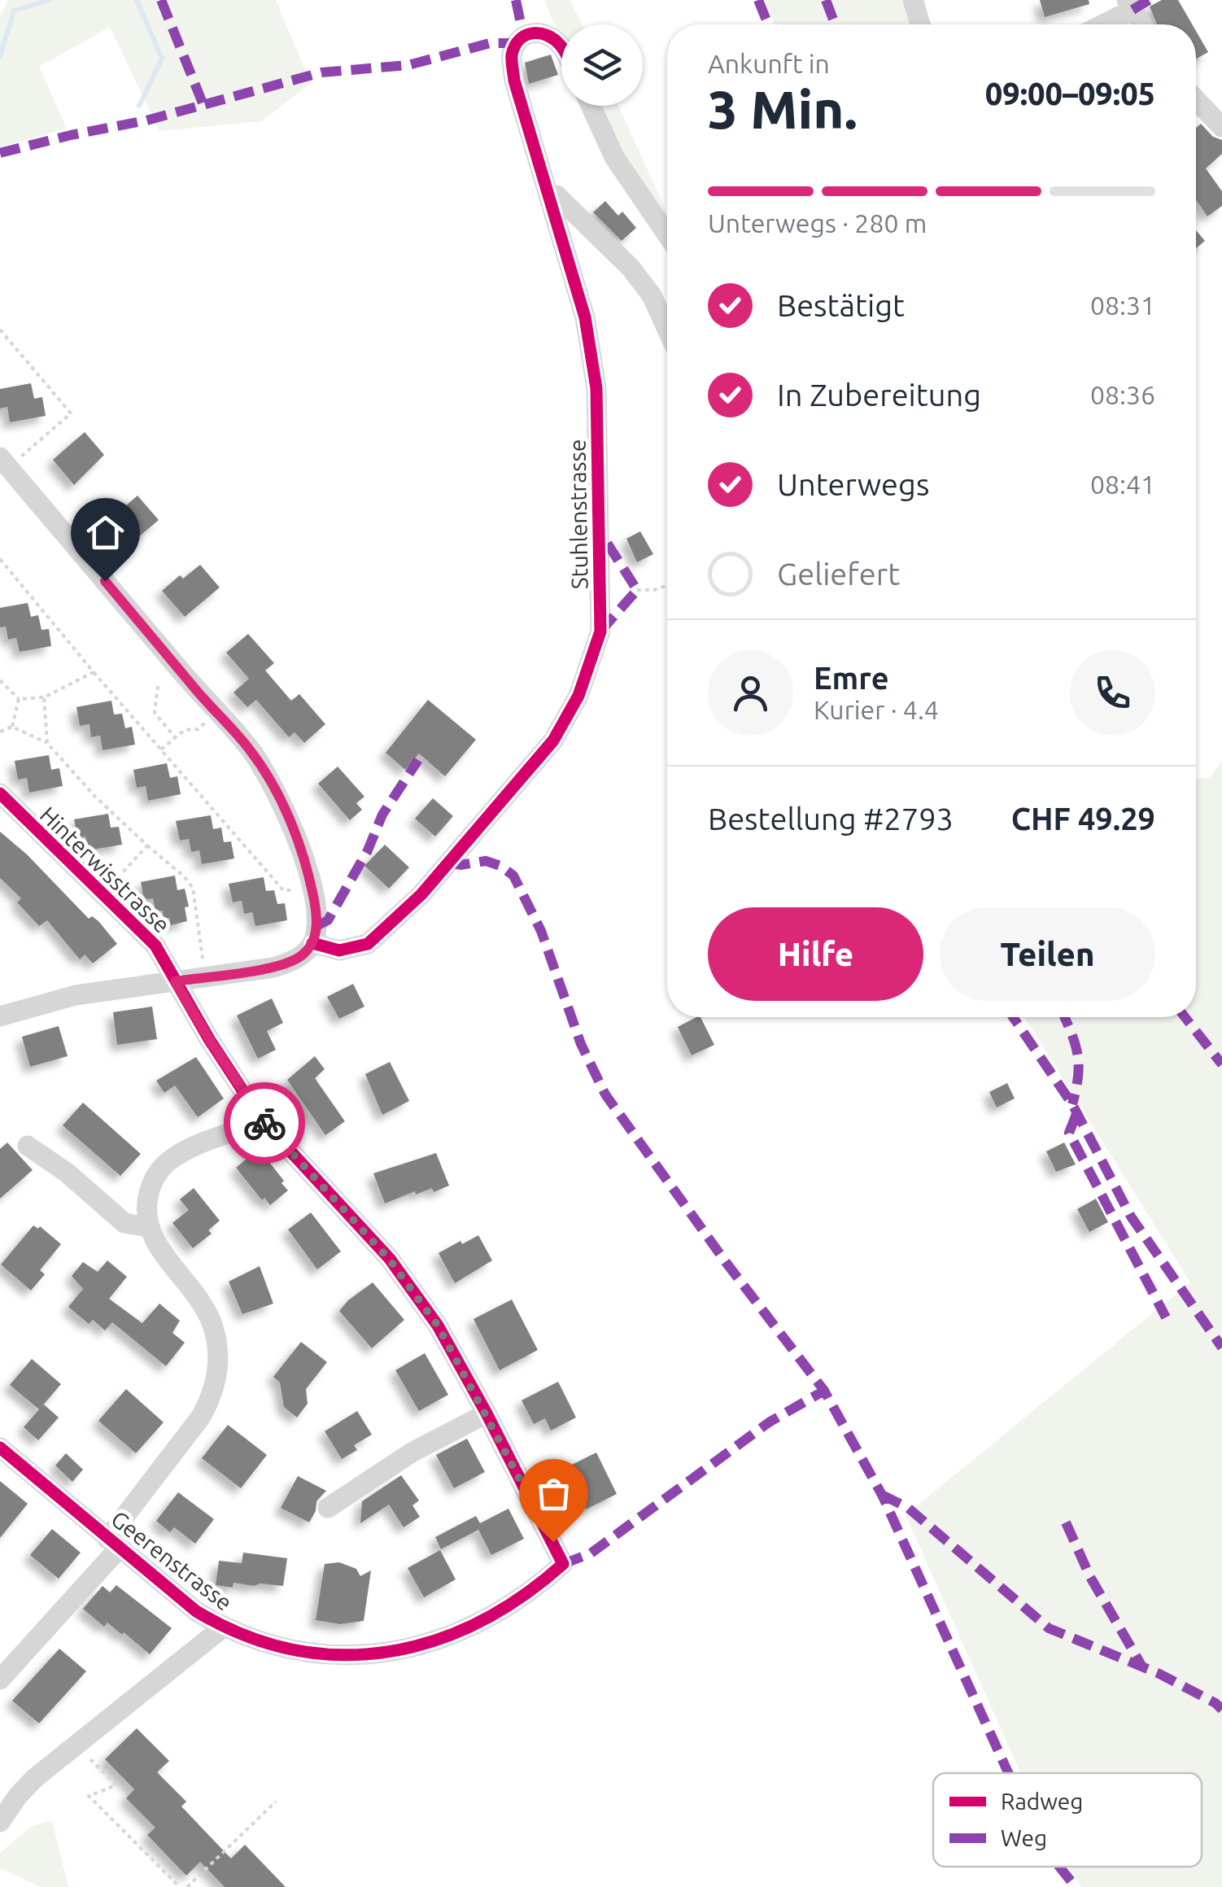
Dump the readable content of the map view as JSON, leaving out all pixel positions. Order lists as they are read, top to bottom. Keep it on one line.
{"streets":{"street":["Stuhlenstrasse","Hinterwisstrasse","Geerenstrasse"]},"crossings":[["Hinterwisstrasse","Geerenstrasse"]],"legend":["Radweg","Weg"],"page":{"heading":["3 Min.","Ankunft in","09:00–09:05"],"panel":["Emre","Kurier · 4.4","Bestellung #2793","CHF 49.29"],"bar":"Unterwegs · 280 m","list":[["Bestätigt","08:31"],["In Zubereitung","08:36"],["Unterwegs","08:41"],"Geliefert"],"buttons":["Hilfe","Teilen"]}}
